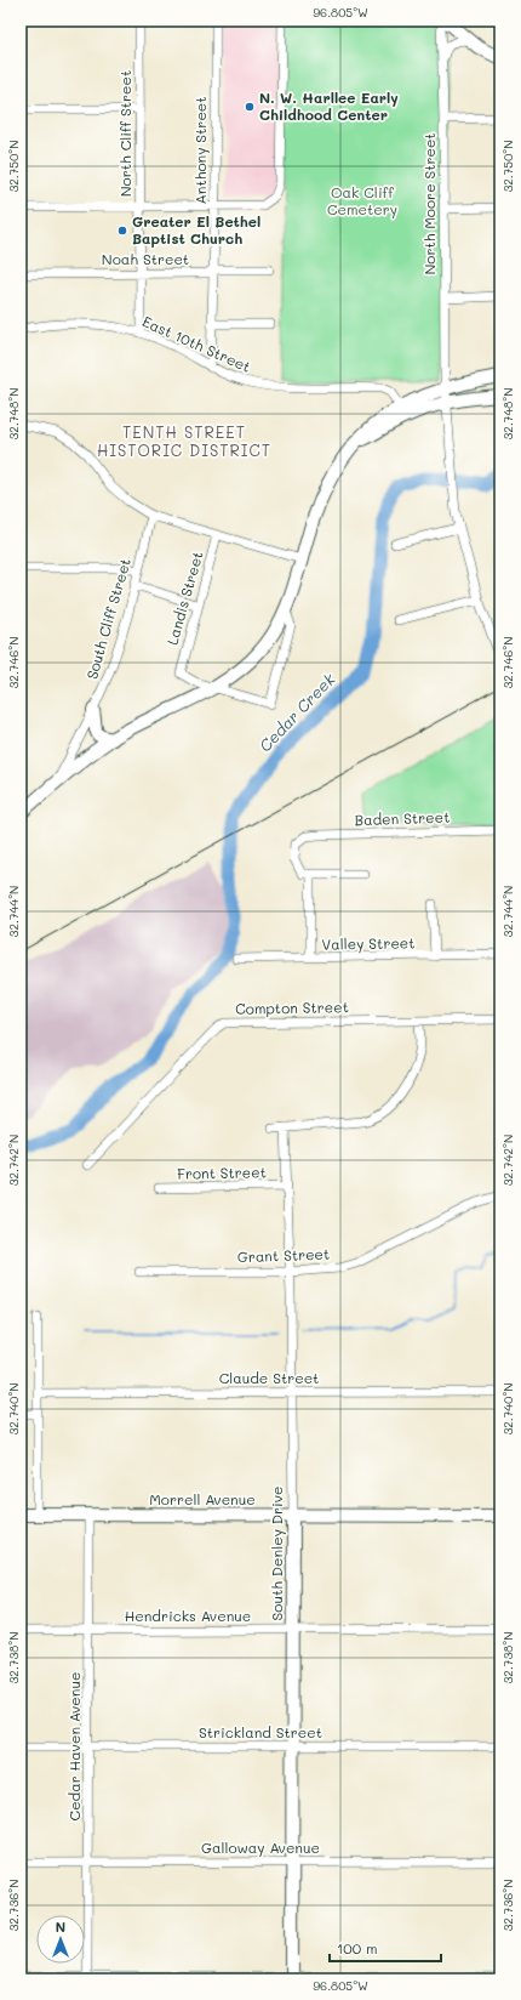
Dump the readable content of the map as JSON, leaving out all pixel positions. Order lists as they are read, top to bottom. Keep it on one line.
{"streets":{"street":["North Cliff Street","Anthony Street","North Moore Street","Noah Street","East 10th Street","Landis Street","South Cliff Street","Baden Street","Valley Street","Compton Street","Front Street","Grant Street","Claude Street","Morrell Avenue","South Denley Drive","Hendricks Avenue","Strickland Street","Cedar Haven Avenue","Galloway Avenue"]},"crossings":[["North Cliff Street","Noah Street"],["North Cliff Street","East 10th Street"],["Anthony Street","Noah Street"],["Anthony Street","East 10th Street"],["Front Street","South Denley Drive"],["Grant Street","South Denley Drive"],["Claude Street","South Denley Drive"],["Morrell Avenue","South Denley Drive"],["Morrell Avenue","Cedar Haven Avenue"],["South Denley Drive","Hendricks Avenue"],["South Denley Drive","Strickland Street"],["South Denley Drive","Galloway Avenue"],["Hendricks Avenue","Cedar Haven Avenue"],["Strickland Street","Cedar Haven Avenue"],["Cedar Haven Avenue","Galloway Avenue"]],"districts":["TENTH STREET HISTORIC DISTRICT"],"water":["Cedar Creek"],"parks":["Oak Cliff Cemetery"],"places":["N. W. Harllee Early Childhood Center","Greater El Bethel Baptist Church"],"scale_bar":"100 m","north":"top","coordinates":["96.805°W","32.750°N","32.748°N","32.746°N","32.744°N","32.742°N","32.740°N","32.738°N","32.736°N"]}
